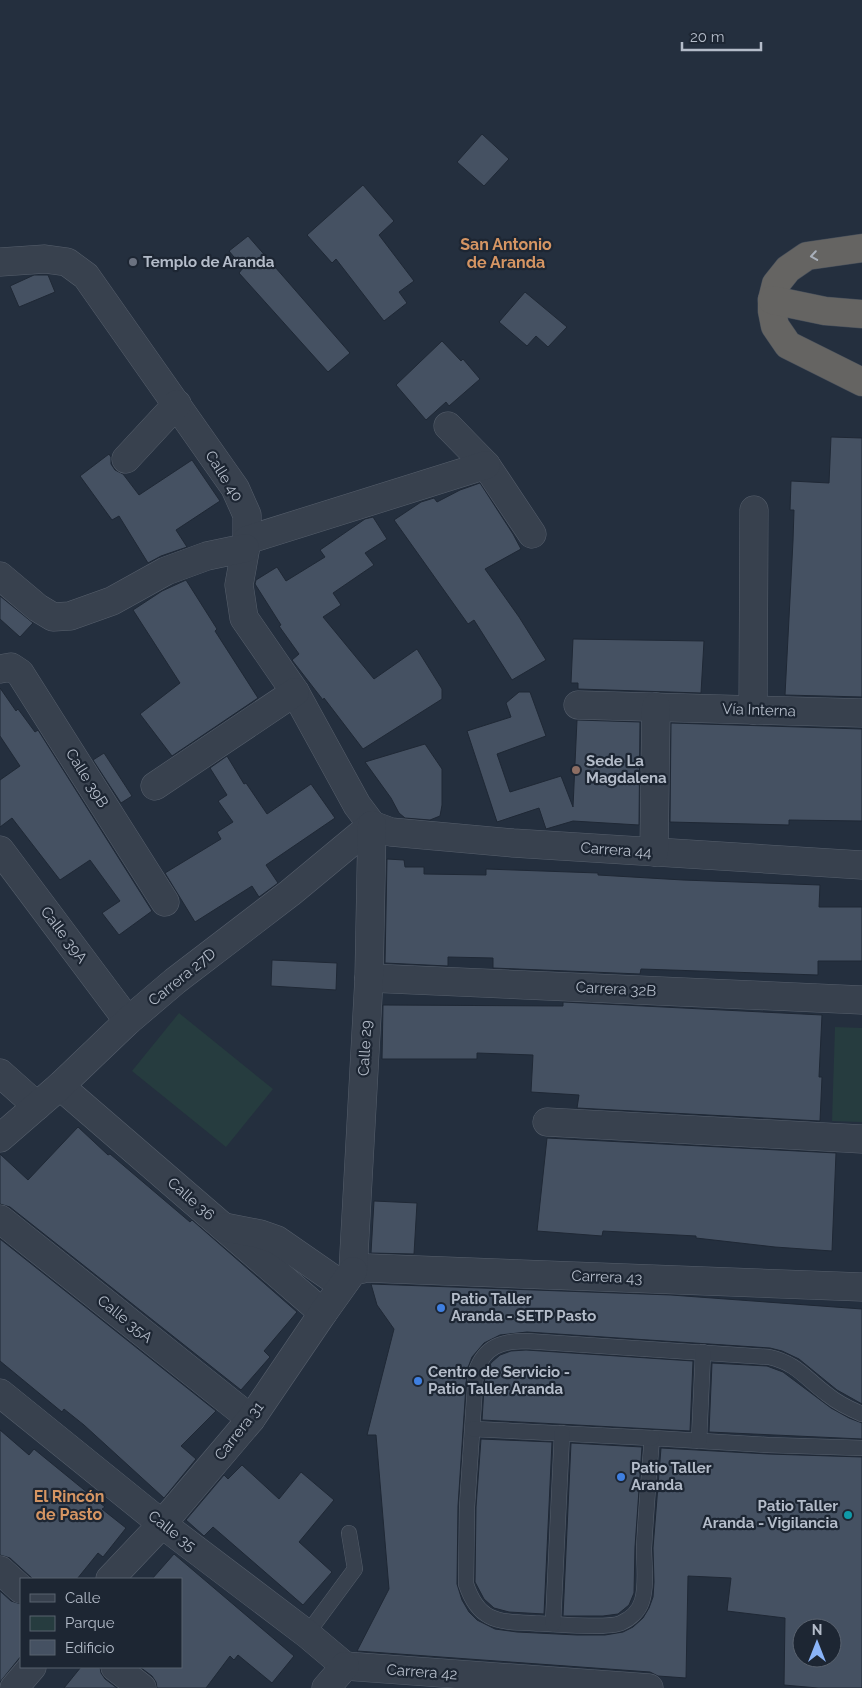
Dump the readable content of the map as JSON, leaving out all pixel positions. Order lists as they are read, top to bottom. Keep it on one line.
{"streets":{"street":["Calle 40","Vía Interna","Calle 39B","Carrera 44","Calle 39A","Carrera 27D","Carrera 32B","Calle 29","Calle 36","Carrera 43","Calle 35A","Carrera 31","Calle 35","Carrera 42"]},"crossings":[["Calle 40","Carrera 44"],["Calle 40","Carrera 27D"],["Calle 40","Calle 29"],["Carrera 44","Carrera 27D"],["Carrera 44","Calle 29"],["Calle 39A","Carrera 27D"],["Carrera 27D","Calle 29"],["Carrera 27D","Calle 36"],["Carrera 32B","Calle 29"],["Calle 29","Carrera 43"],["Calle 29","Carrera 31"],["Calle 36","Carrera 31"],["Carrera 43","Carrera 31"],["Calle 35A","Carrera 31"],["Carrera 31","Calle 35"],["Calle 35","Carrera 42"]],"districts":["San Antonio de Aranda","El Rincón de Pasto"],"places":["Templo de Aranda","Sede La Magdalena","Patio Taller Aranda - SETP Pasto","Centro de Servicio - Patio Taller Aranda","Patio Taller Aranda","Patio Taller Aranda - Vigilancia"],"legend":["Calle","Parque","Edificio"],"scale_bar":"20 m","north":"top"}
